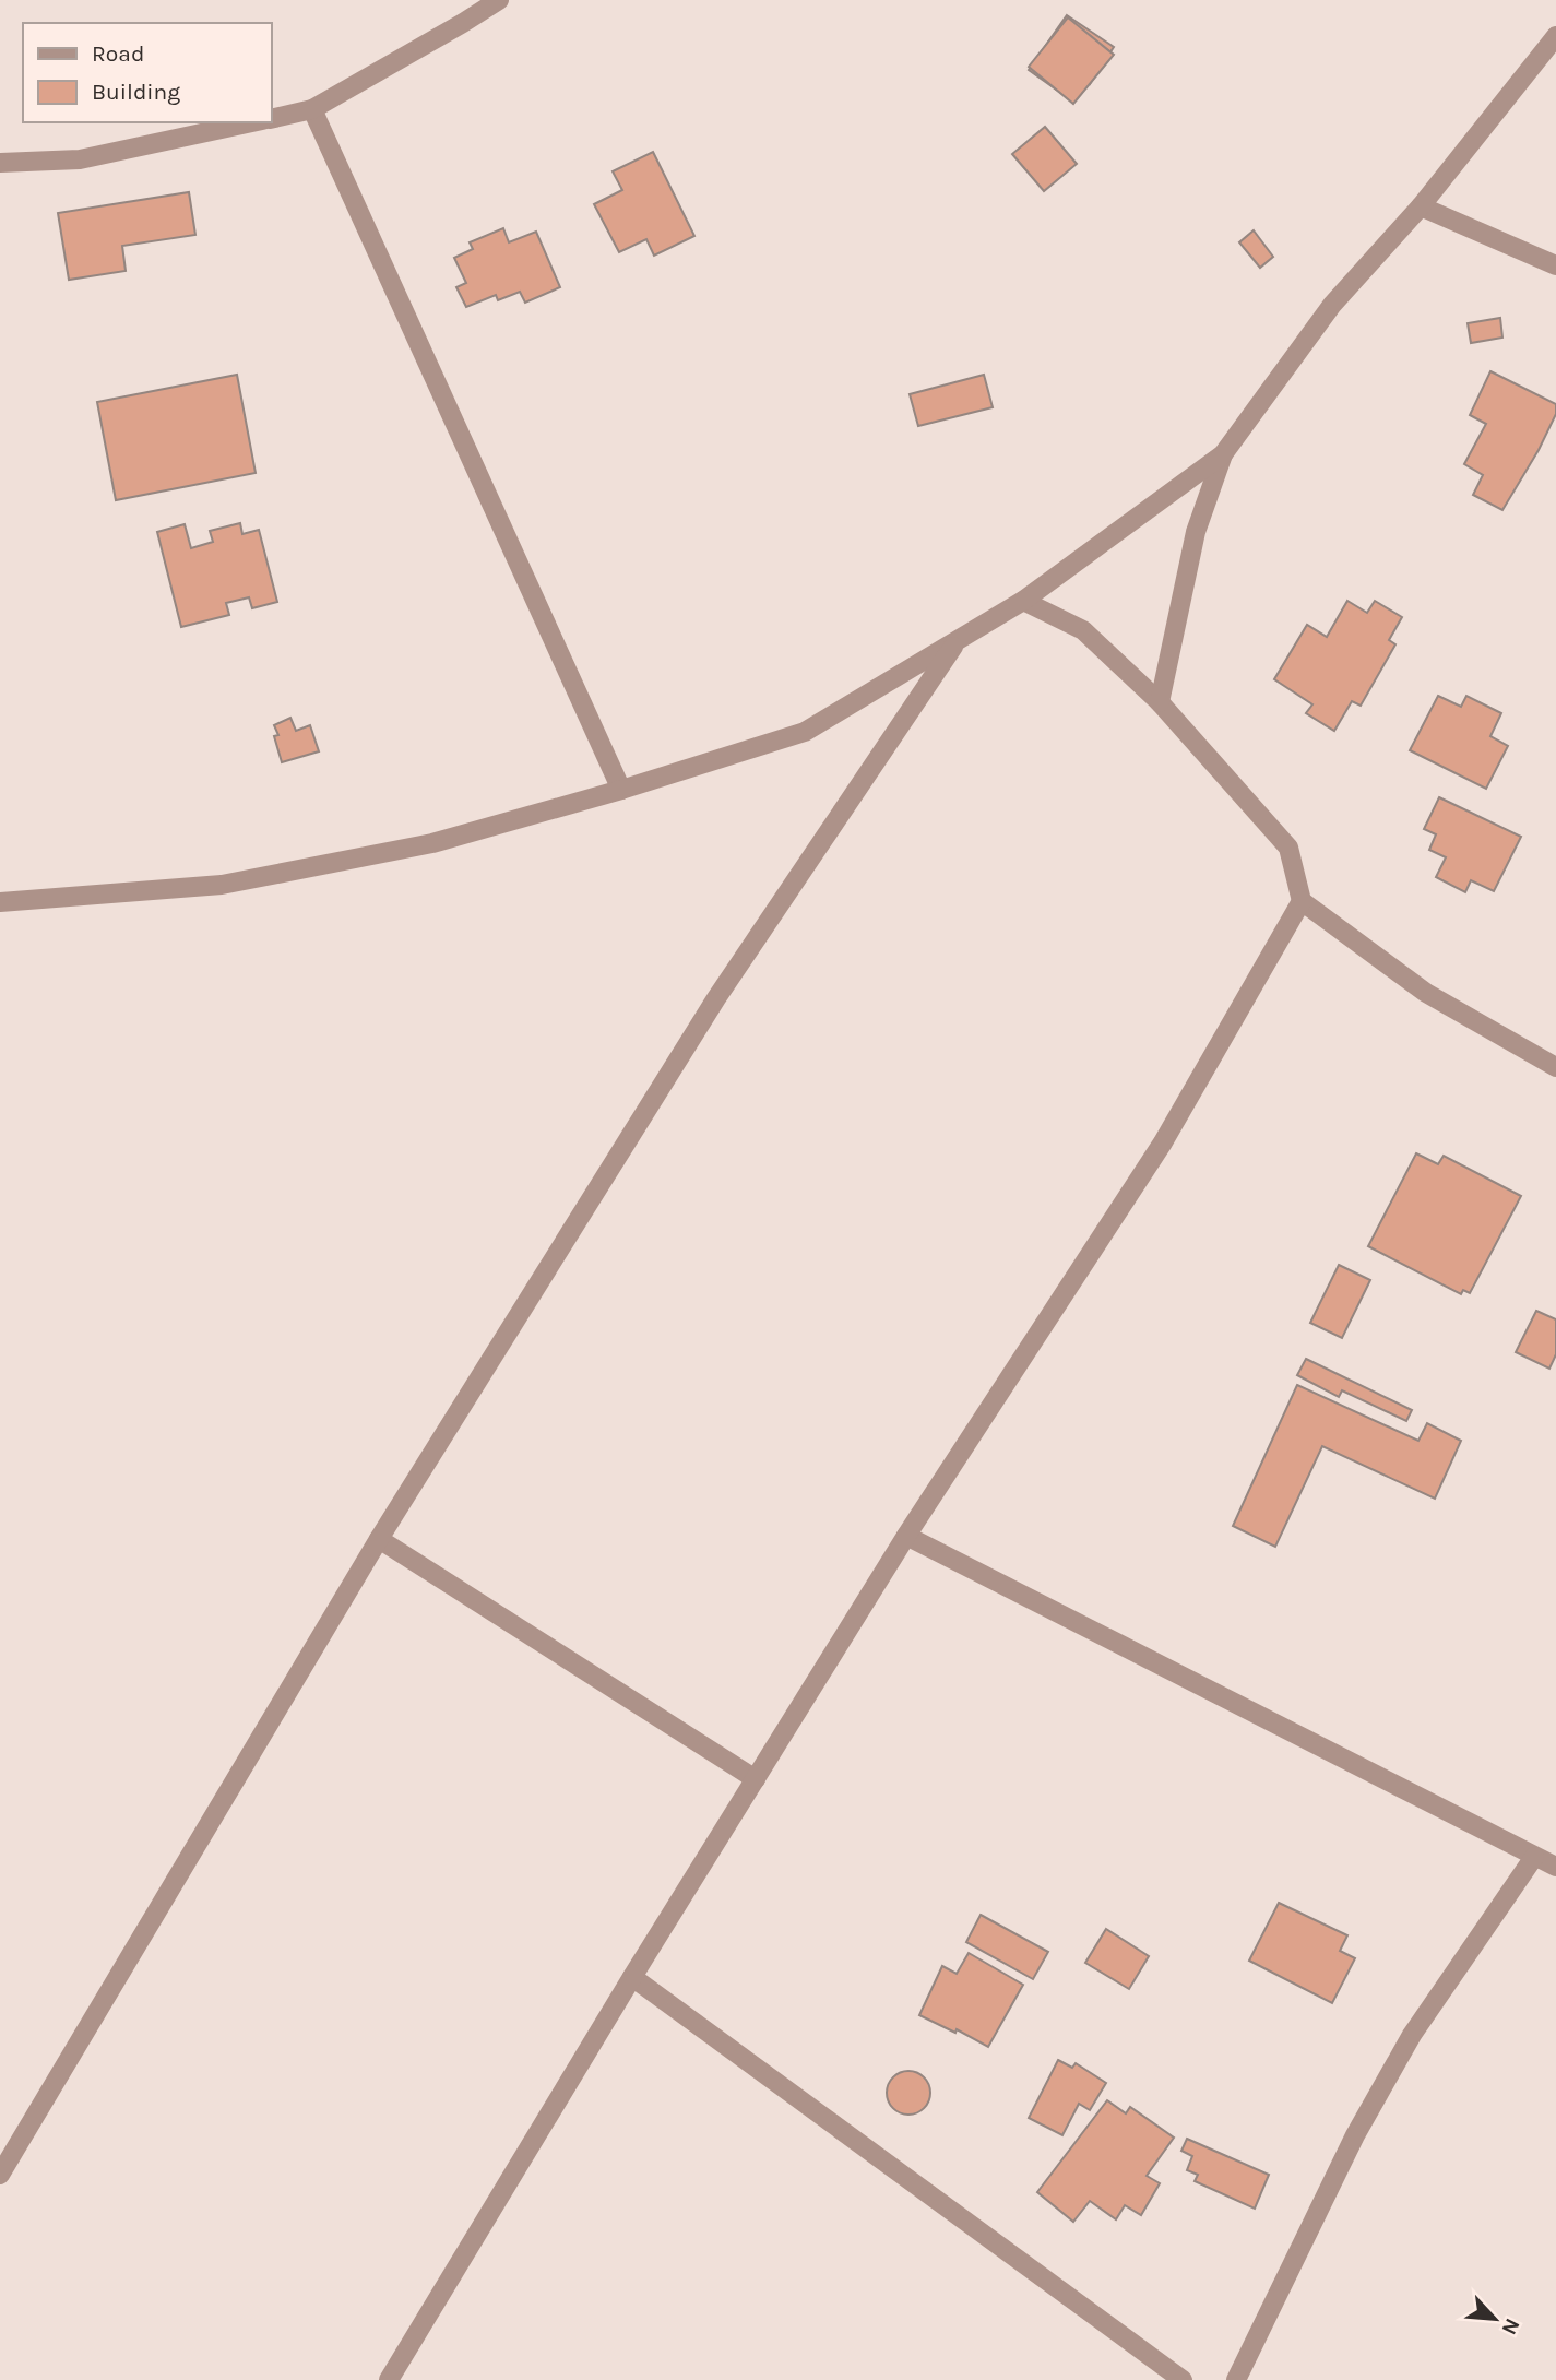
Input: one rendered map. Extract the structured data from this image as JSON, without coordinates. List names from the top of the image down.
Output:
{
  "legend": ["Road", "Building"],
  "north": "bottom right"
}
